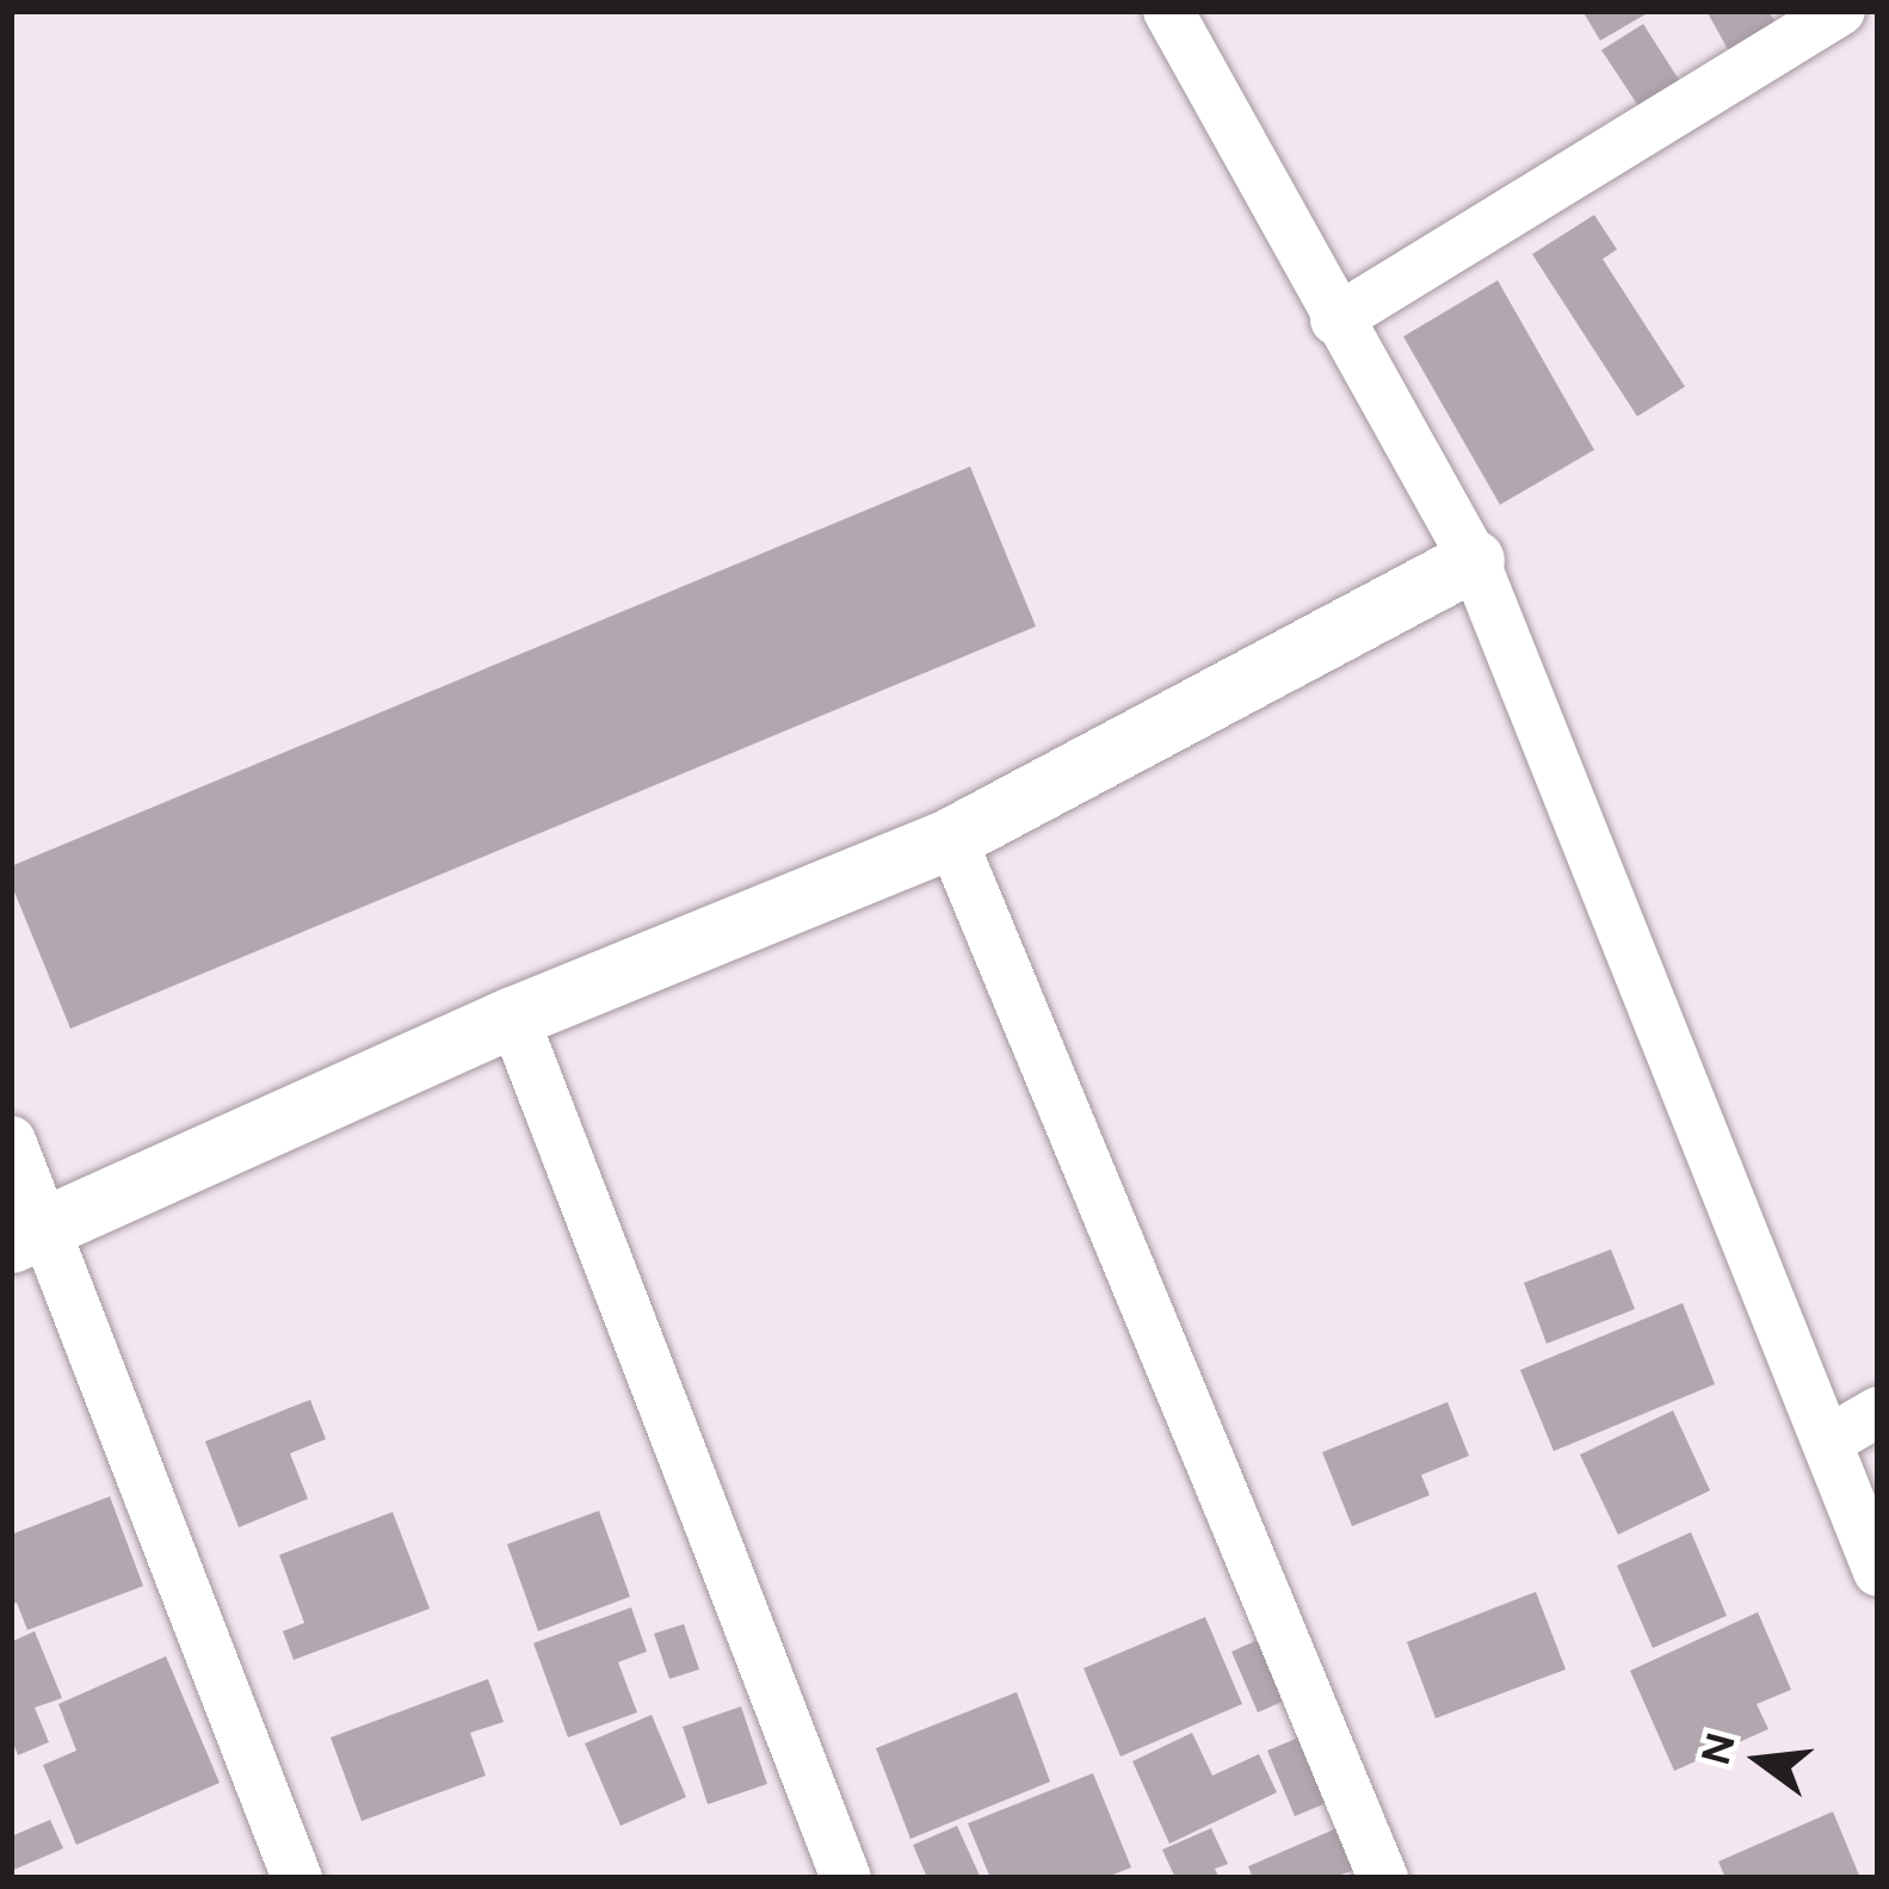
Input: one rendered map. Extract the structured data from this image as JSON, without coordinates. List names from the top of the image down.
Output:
{
  "north": "left"
}
